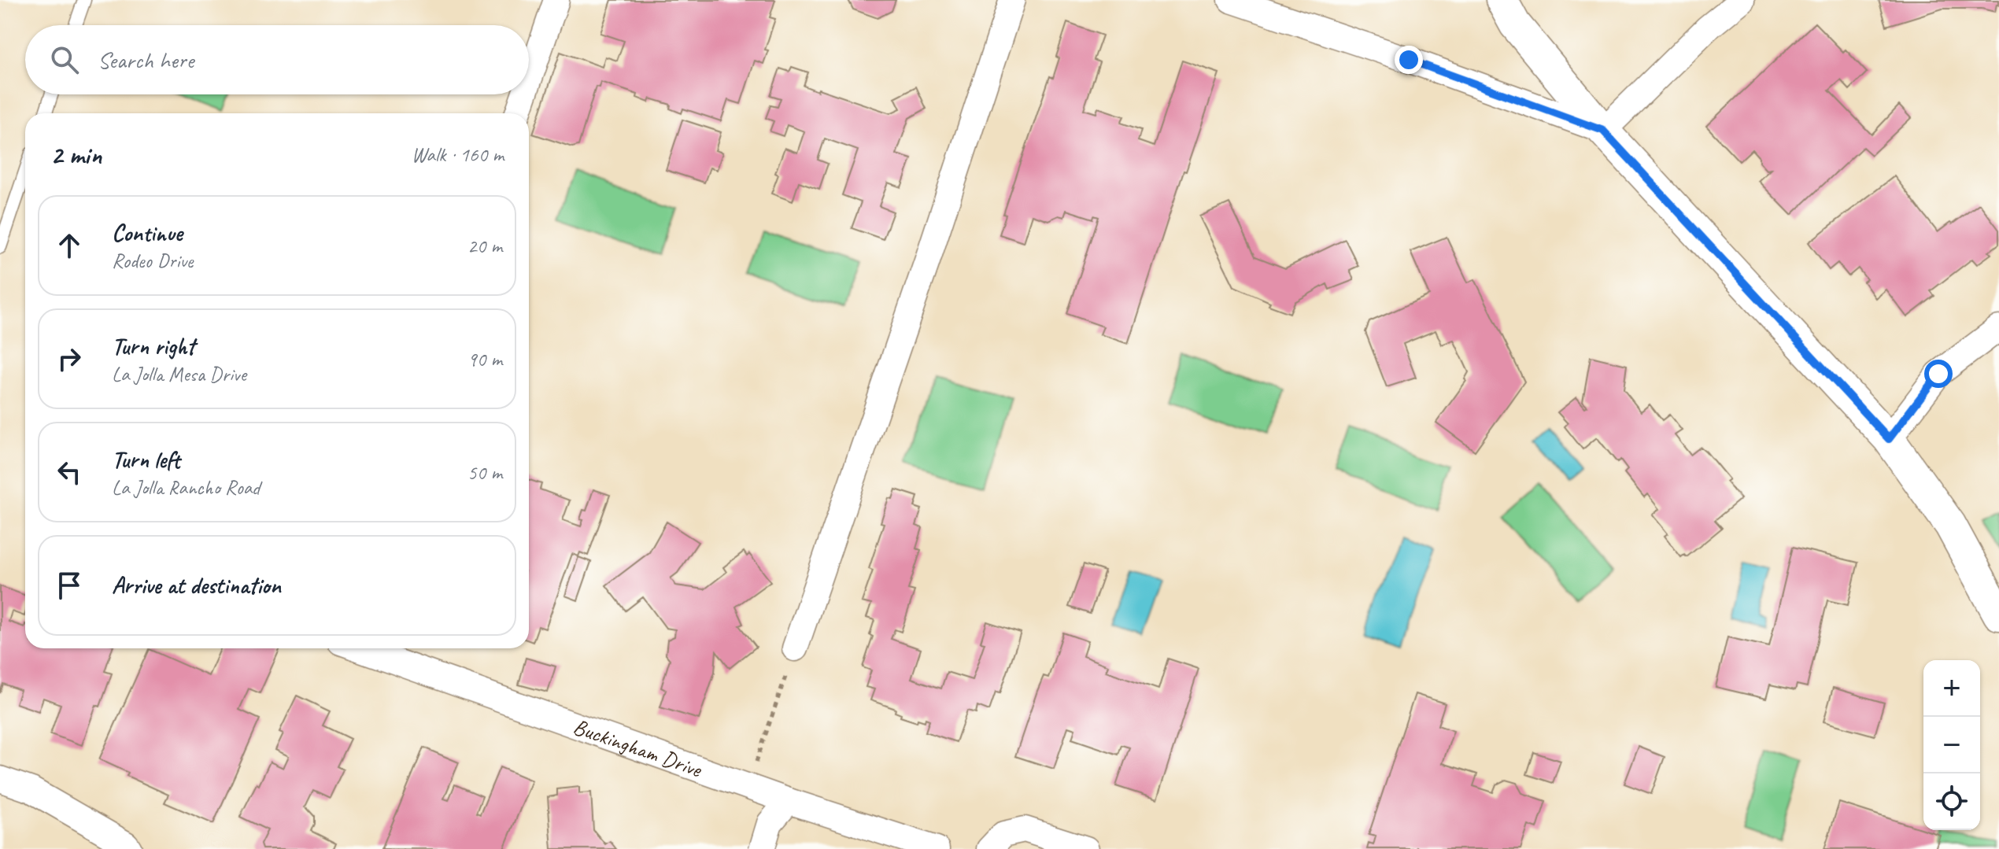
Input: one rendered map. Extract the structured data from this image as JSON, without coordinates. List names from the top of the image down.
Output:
{
  "streets": {
    "street": ["Buckingham Drive"]
  },
  "page": {
    "search": "Search here",
    "heading": ["2 min", "Walk · 160 m"],
    "list": [
      ["Continue", "Rodeo Drive", "20 m"],
      ["Turn right", "La Jolla Mesa Drive", "90 m"],
      ["Turn left", "La Jolla Rancho Road", "50 m"],
      "Arrive at destination"
    ],
    "map_buttons": ["+", "−"]
  }
}
